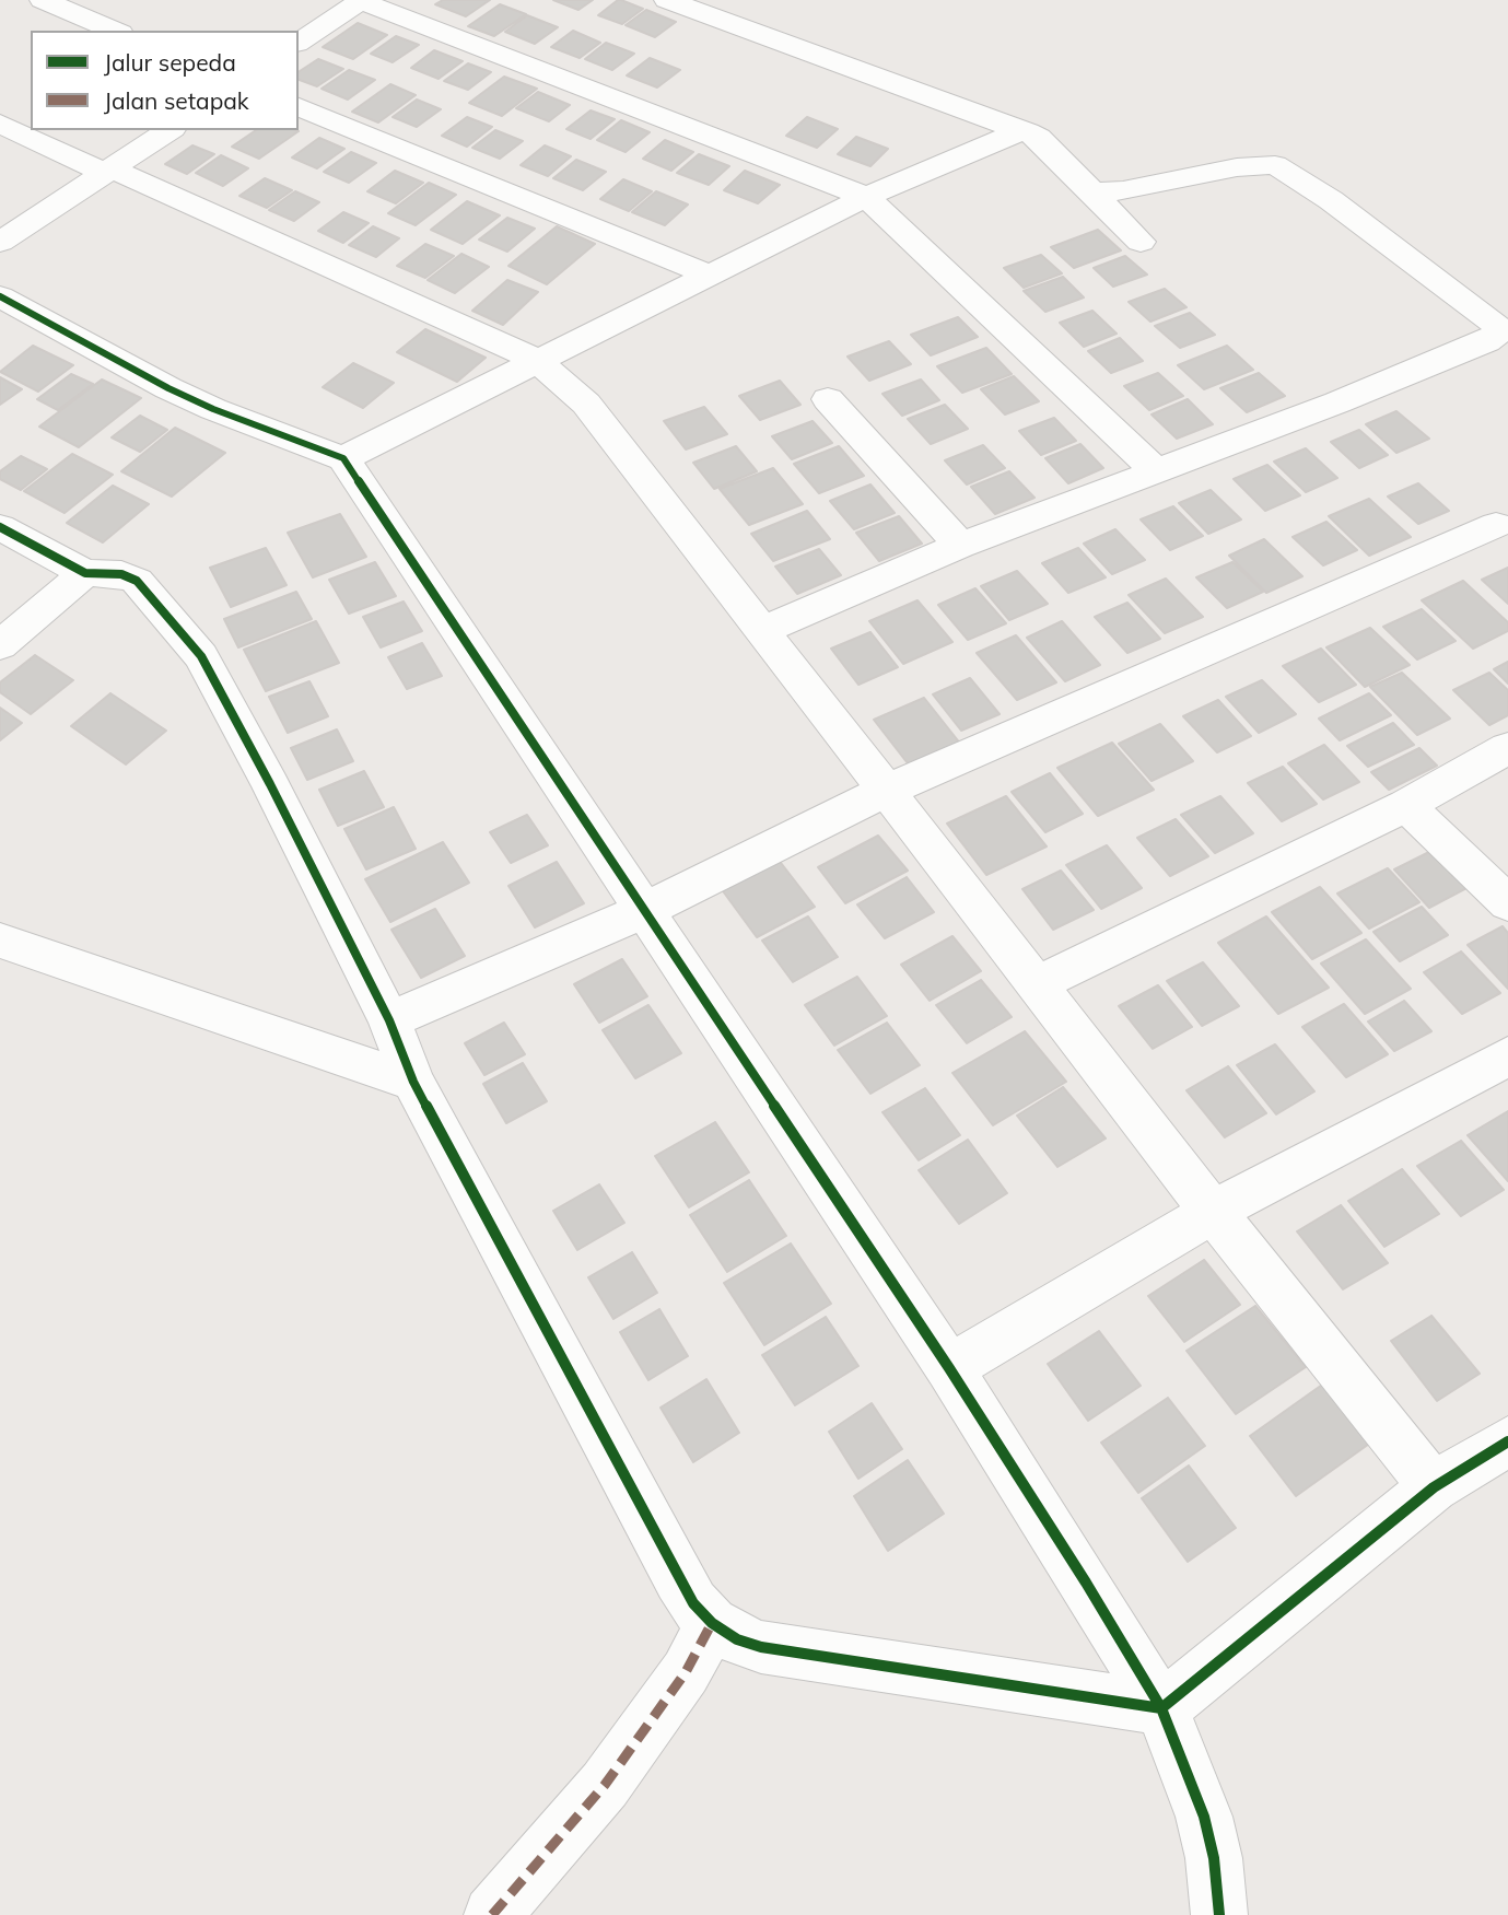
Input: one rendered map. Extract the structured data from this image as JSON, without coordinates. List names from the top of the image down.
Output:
{
  "legend": ["Jalur sepeda", "Jalan setapak"]
}
